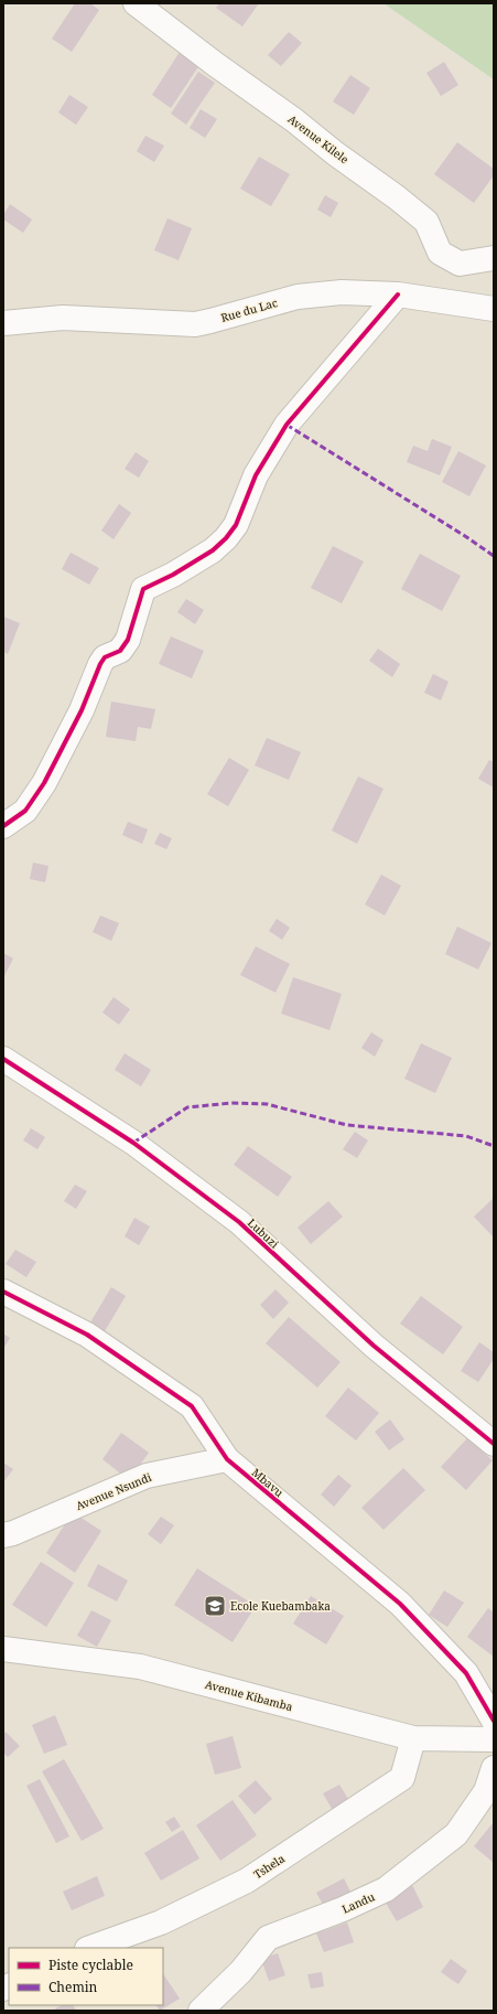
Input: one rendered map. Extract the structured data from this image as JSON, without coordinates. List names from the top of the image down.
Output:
{
  "streets": {
    "street": [
      "Avenue Kilele",
      "Rue du Lac",
      "Lubuzi",
      "Mbavu",
      "Avenue Nsundi",
      "Avenue Kibamba",
      "Tshela",
      "Landu"
    ]
  },
  "crossings": [
    ["Mbavu", "Avenue Nsundi"],
    ["Avenue Kibamba", "Tshela"]
  ],
  "places": {
    "school or university": ["Ecole Kuebambaka"]
  },
  "legend": ["Piste cyclable", "Chemin"]
}
